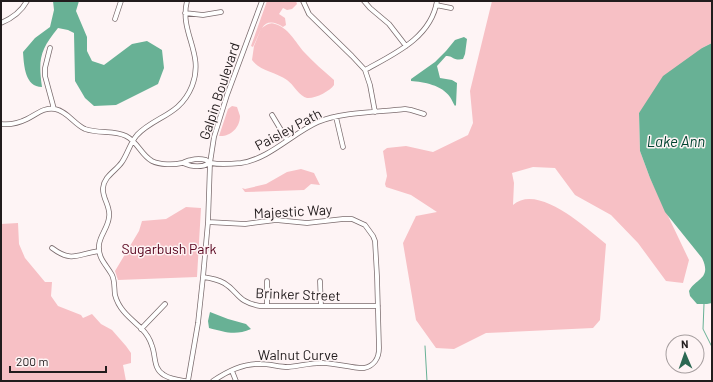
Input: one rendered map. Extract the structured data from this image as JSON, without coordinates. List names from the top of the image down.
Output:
{
  "streets": {
    "street": [
      "Galpin Boulevard",
      "Paisley Path",
      "Majestic Way",
      "Brinker Street",
      "Walnut Curve"
    ]
  },
  "crossings": [
    ["Galpin Boulevard", "Paisley Path"],
    ["Galpin Boulevard", "Majestic Way"],
    ["Galpin Boulevard", "Brinker Street"],
    ["Majestic Way", "Brinker Street"],
    ["Majestic Way", "Walnut Curve"],
    ["Brinker Street", "Walnut Curve"]
  ],
  "water": ["Lake Ann"],
  "parks": ["Sugarbush Park"],
  "scale_bar": "200 m",
  "north": "top"
}
